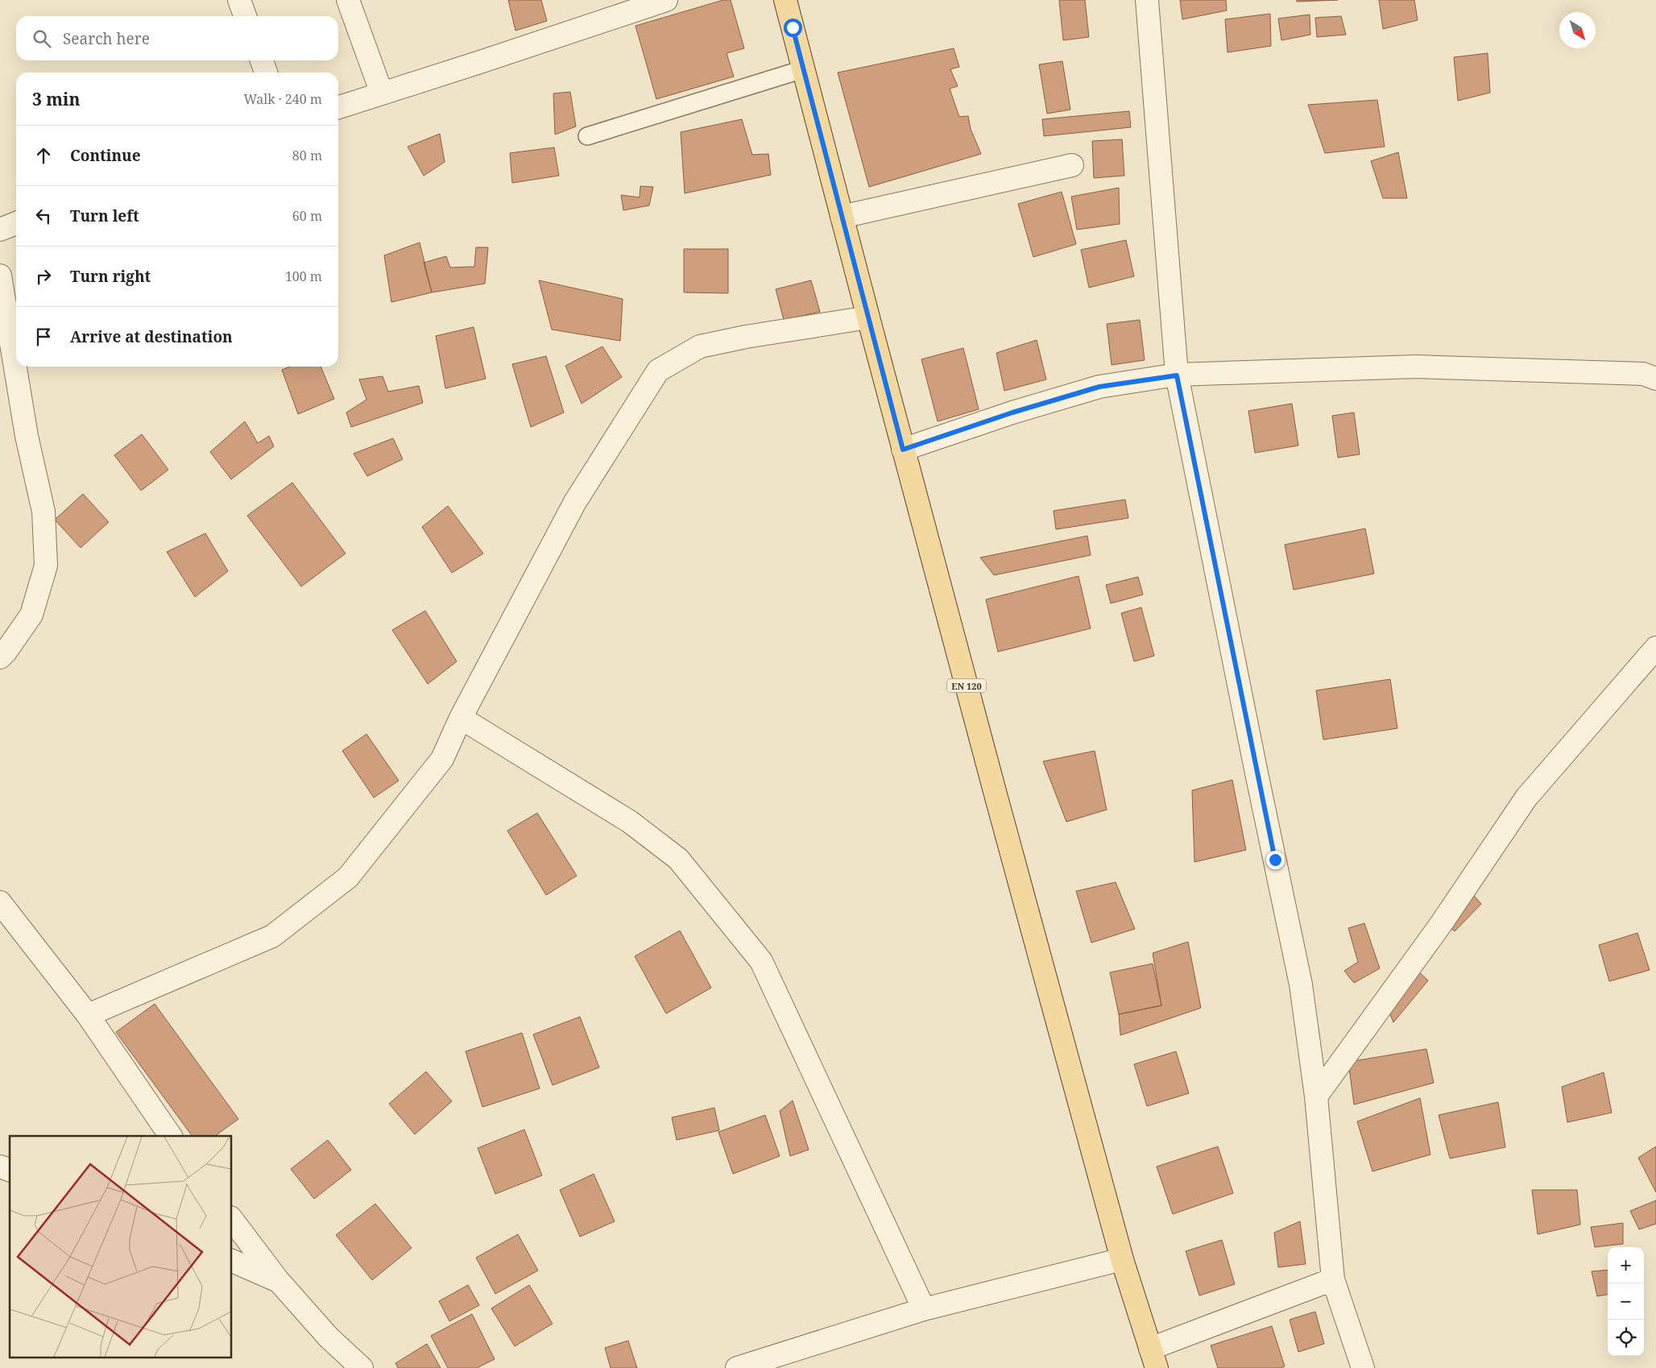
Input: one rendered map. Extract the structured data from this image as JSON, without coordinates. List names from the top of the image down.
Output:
{
  "streets": {
    "main road": ["EN 120"]
  },
  "north": "bottom right",
  "page": {
    "search": "Search here",
    "heading": ["3 min", "Walk · 240 m"],
    "list": [
      ["Continue", "80 m"],
      ["Turn left", "60 m"],
      ["Turn right", "100 m"],
      "Arrive at destination"
    ],
    "map_buttons": ["+", "−"]
  }
}
